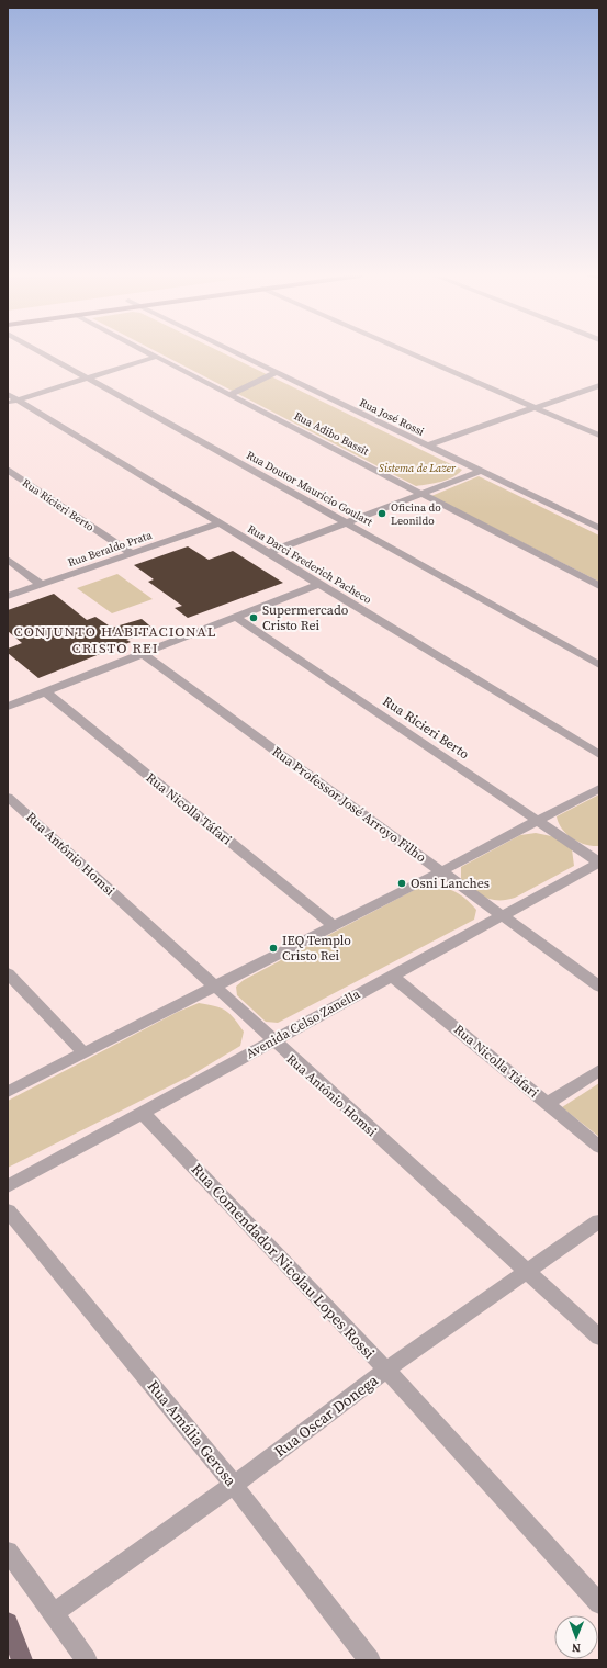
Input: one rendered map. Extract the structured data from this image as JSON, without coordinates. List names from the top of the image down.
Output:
{
  "streets": {
    "street": [
      "Rua José Rossi",
      "Rua Adibo Bassit",
      "Rua Doutor Maurício Goulart",
      "Rua Ricieri Berto",
      "Rua Beraldo Prata",
      "Rua Darci Frederich Pacheco",
      "Rua Professor José Arroyo Filho",
      "Rua Nicolla Táfari",
      "Rua Antônio Homsi",
      "Avenida Celso Zanella",
      "Rua Comendador Nicolau Lopes Rossi",
      "Rua Oscar Donega",
      "Rua Amália Gerosa"
    ]
  },
  "crossings": [
    ["Rua Ricieri Berto", "Rua Beraldo Prata"],
    ["Rua Ricieri Berto", "Avenida Celso Zanella"],
    ["Rua Beraldo Prata", "Rua Darci Frederich Pacheco"],
    ["Rua Professor José Arroyo Filho", "Avenida Celso Zanella"],
    ["Rua Nicolla Táfari", "Avenida Celso Zanella"],
    ["Rua Antônio Homsi", "Avenida Celso Zanella"],
    ["Rua Antônio Homsi", "Rua Oscar Donega"],
    ["Avenida Celso Zanella", "Rua Comendador Nicolau Lopes Rossi"],
    ["Rua Comendador Nicolau Lopes Rossi", "Rua Oscar Donega"],
    ["Rua Oscar Donega", "Rua Amália Gerosa"]
  ],
  "districts": ["CONJUNTO HABITACIONAL CRISTO REI"],
  "parks": ["Sistema de Lazer"],
  "places": [
    "Oficina do Leonildo",
    "Supermercado Cristo Rei",
    "Osni Lanches",
    "IEQ Templo Cristo Rei"
  ],
  "north": "bottom"
}
